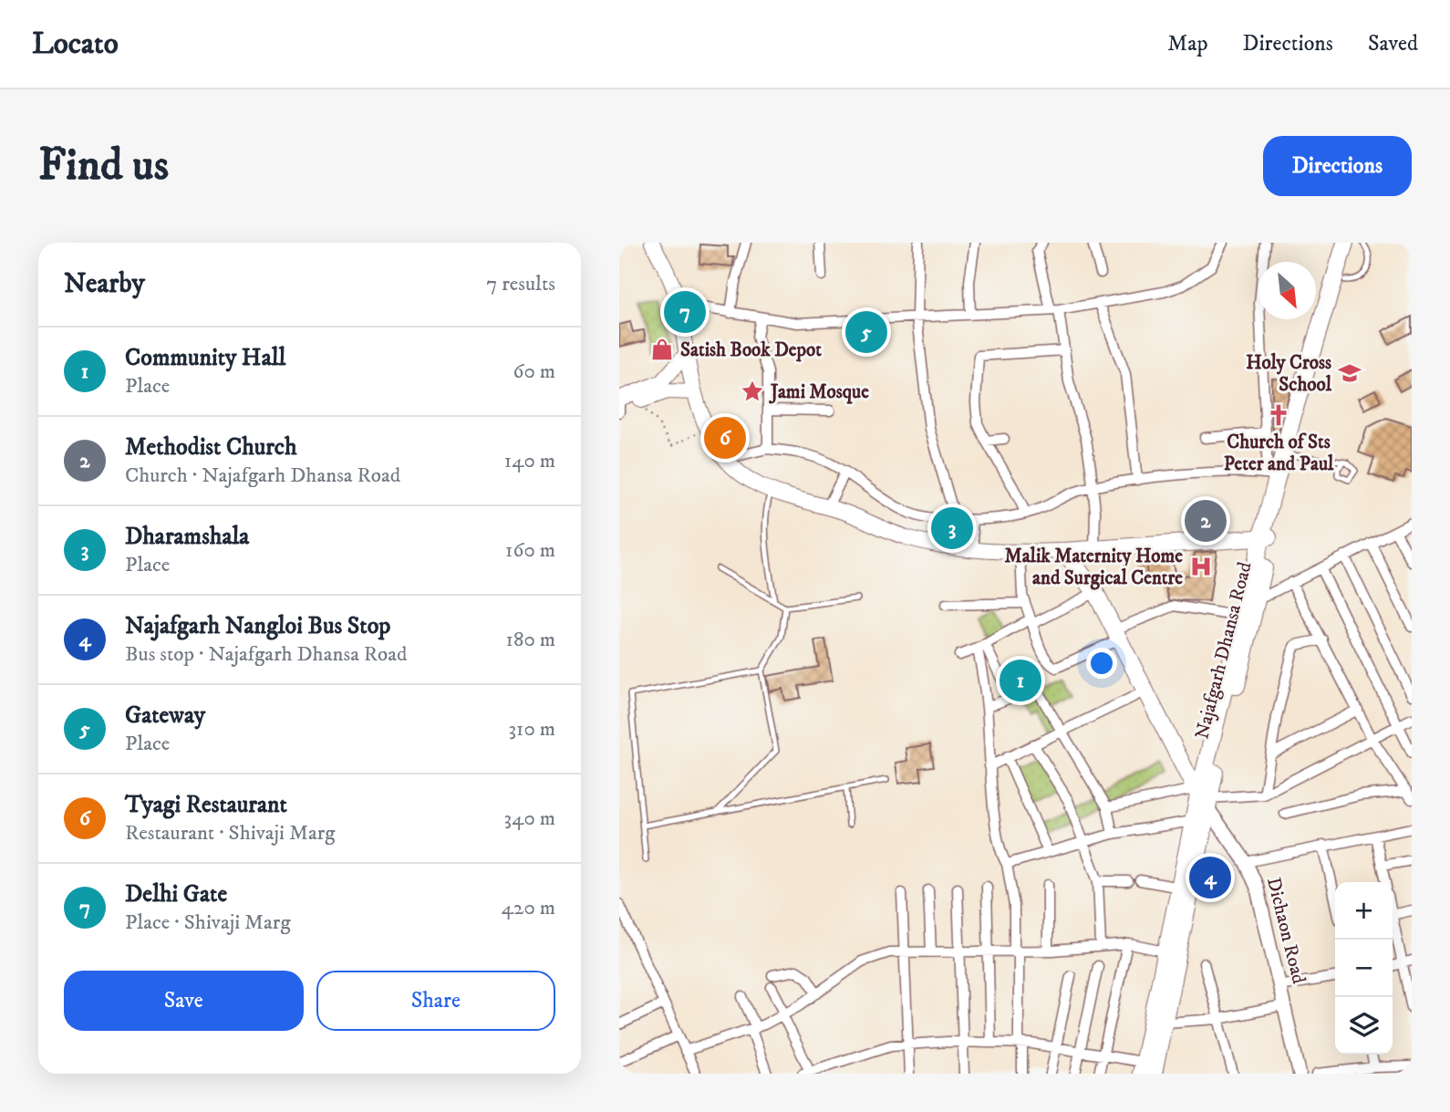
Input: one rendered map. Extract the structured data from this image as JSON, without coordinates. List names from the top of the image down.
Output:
{
  "streets": {
    "main road": ["Najafgarh Dhansa Road", "Dichaon Road"]
  },
  "crossings": [
    ["Najafgarh Dhansa Road", "Dichaon Road"]
  ],
  "places": {
    "shop": ["Satish Book Depot"],
    "school or university": ["Holy Cross School"],
    "place": ["Jami Mosque"],
    "church": ["Church of Sts Peter and Paul"],
    "hospital": ["Malik Maternity Home and Surgical Centre"]
  },
  "north": "bottom right",
  "page": {
    "header": "Locato",
    "nav": ["Map", "Directions", "Saved"],
    "buttons": [
      "Directions",
      ["Save", "Share"]
    ],
    "title": "Find us",
    "heading": ["Nearby", "7 results"],
    "pins": [
      "7",
      "5",
      "6",
      "2",
      "3",
      "1",
      "4"
    ],
    "list": [
      {
        "mark": "1",
        "name": "Community Hall",
        "note": "Place",
        "value": "60 m"
      },
      {
        "mark": "2",
        "name": "Methodist Church",
        "note": "Church · Najafgarh Dhansa Road",
        "value": "140 m"
      },
      {
        "mark": "3",
        "name": "Dharamshala",
        "note": "Place",
        "value": "160 m"
      },
      {
        "mark": "4",
        "name": "Najafgarh Nangloi Bus Stop",
        "note": "Bus stop · Najafgarh Dhansa Road",
        "value": "180 m"
      },
      {
        "mark": "5",
        "name": "Gateway",
        "note": "Place",
        "value": "310 m"
      },
      {
        "mark": "6",
        "name": "Tyagi Restaurant",
        "note": "Restaurant · Shivaji Marg",
        "value": "340 m"
      },
      {
        "mark": "7",
        "name": "Delhi Gate",
        "note": "Place · Shivaji Marg",
        "value": "420 m"
      }
    ],
    "map_buttons": ["+", "−"]
  }
}
